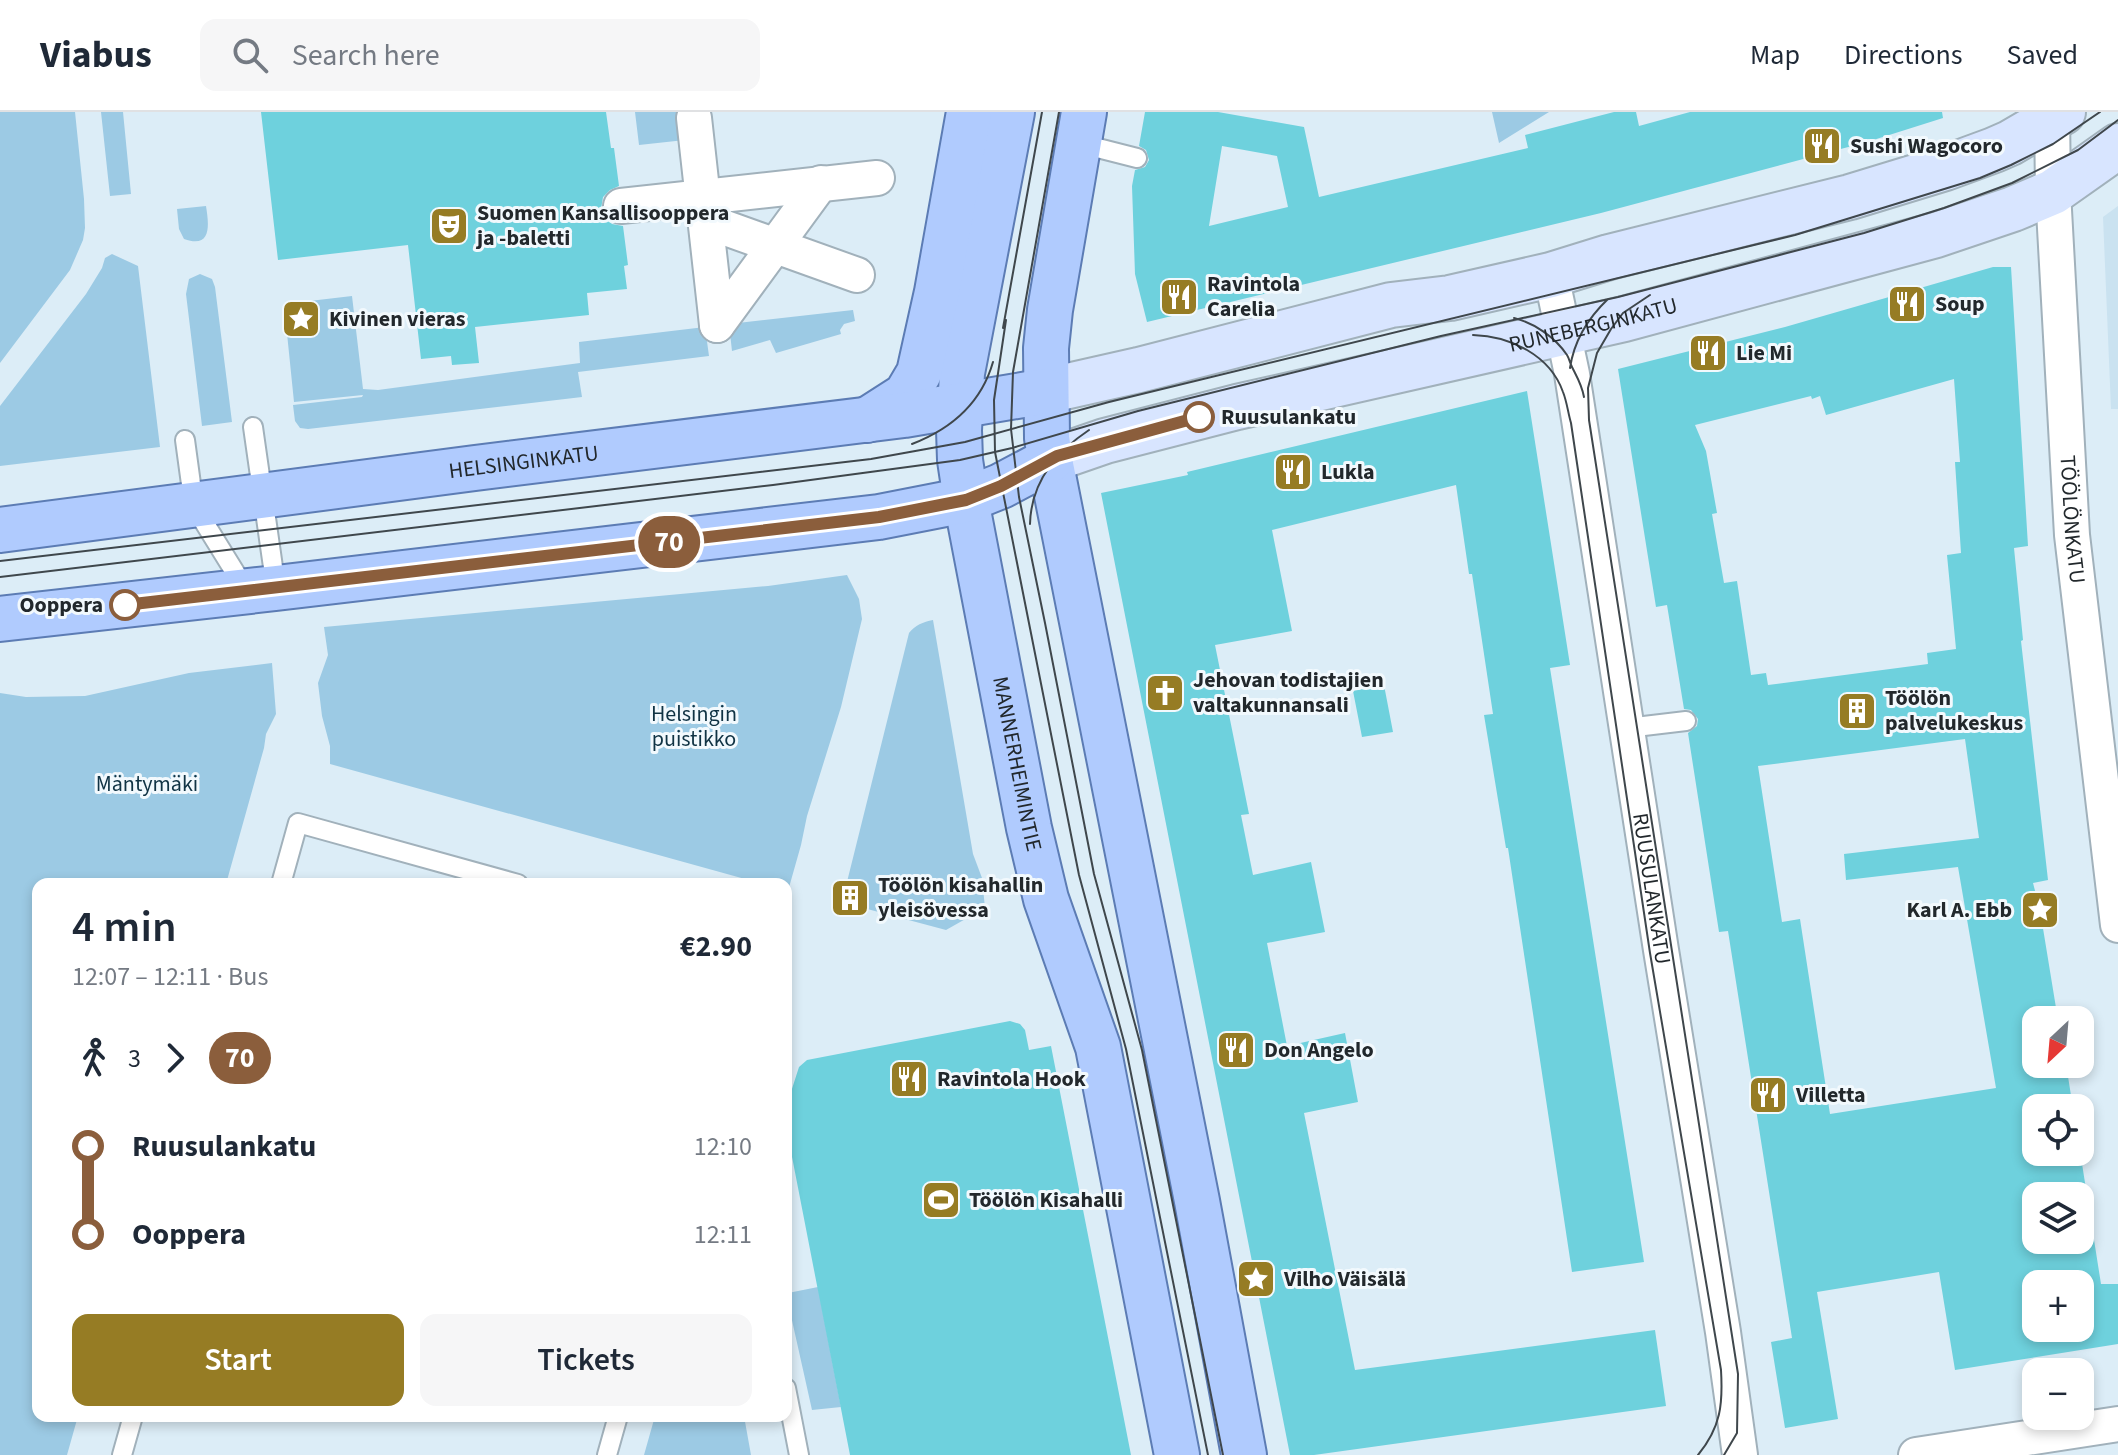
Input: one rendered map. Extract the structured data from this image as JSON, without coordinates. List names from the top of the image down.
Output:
{
  "streets": {
    "main road": ["RUNEBERGINKATU", "HELSINGINKATU", "MANNERHEIMINTIE"],
    "street": ["TÖÖLÖNKATU", "RUUSULANKATU"]
  },
  "crossings": [
    ["RUNEBERGINKATU", "TÖÖLÖNKATU"],
    ["RUNEBERGINKATU", "RUUSULANKATU"],
    ["HELSINGINKATU", "MANNERHEIMINTIE"]
  ],
  "parks": ["Helsingin puistikko", "Mäntymäki"],
  "places": {
    "restaurant": [
      "Sushi Wagocoro",
      "Ravintola Carelia",
      "Soup",
      "Lie Mi",
      "Lukla",
      "Don Angelo",
      "Ravintola Hook",
      "Villetta"
    ],
    "theatre": ["Suomen Kansallisooppera ja -baletti"],
    "place": ["Kivinen vieras", "Karl A. Ebb", "Vilho Väisälä"],
    "other": ["Ruusulankatu", "Ooppera"],
    "church": ["Jehovan todistajien valtakunnansali"],
    "building": ["Töölön palvelukeskus", "Töölön kisahallin yleisövessa"],
    "sports": ["Töölön Kisahalli"]
  },
  "lines": ["bus line 70"],
  "north": "bottom left",
  "page": {
    "header": "Viabus",
    "search": "Search here",
    "nav": ["Map", "Directions", "Saved"],
    "on_map": "70",
    "heading": ["4 min", "12:07 – 12:11 · Bus", "€2.90"],
    "map_buttons": ["+", "−"],
    "legs": ["3", "70"],
    "list": [
      {
        "name": "Ruusulankatu",
        "value": "12:10"
      },
      {
        "name": "Ooppera",
        "value": "12:11"
      }
    ],
    "buttons": ["Start", "Tickets"]
  }
}
